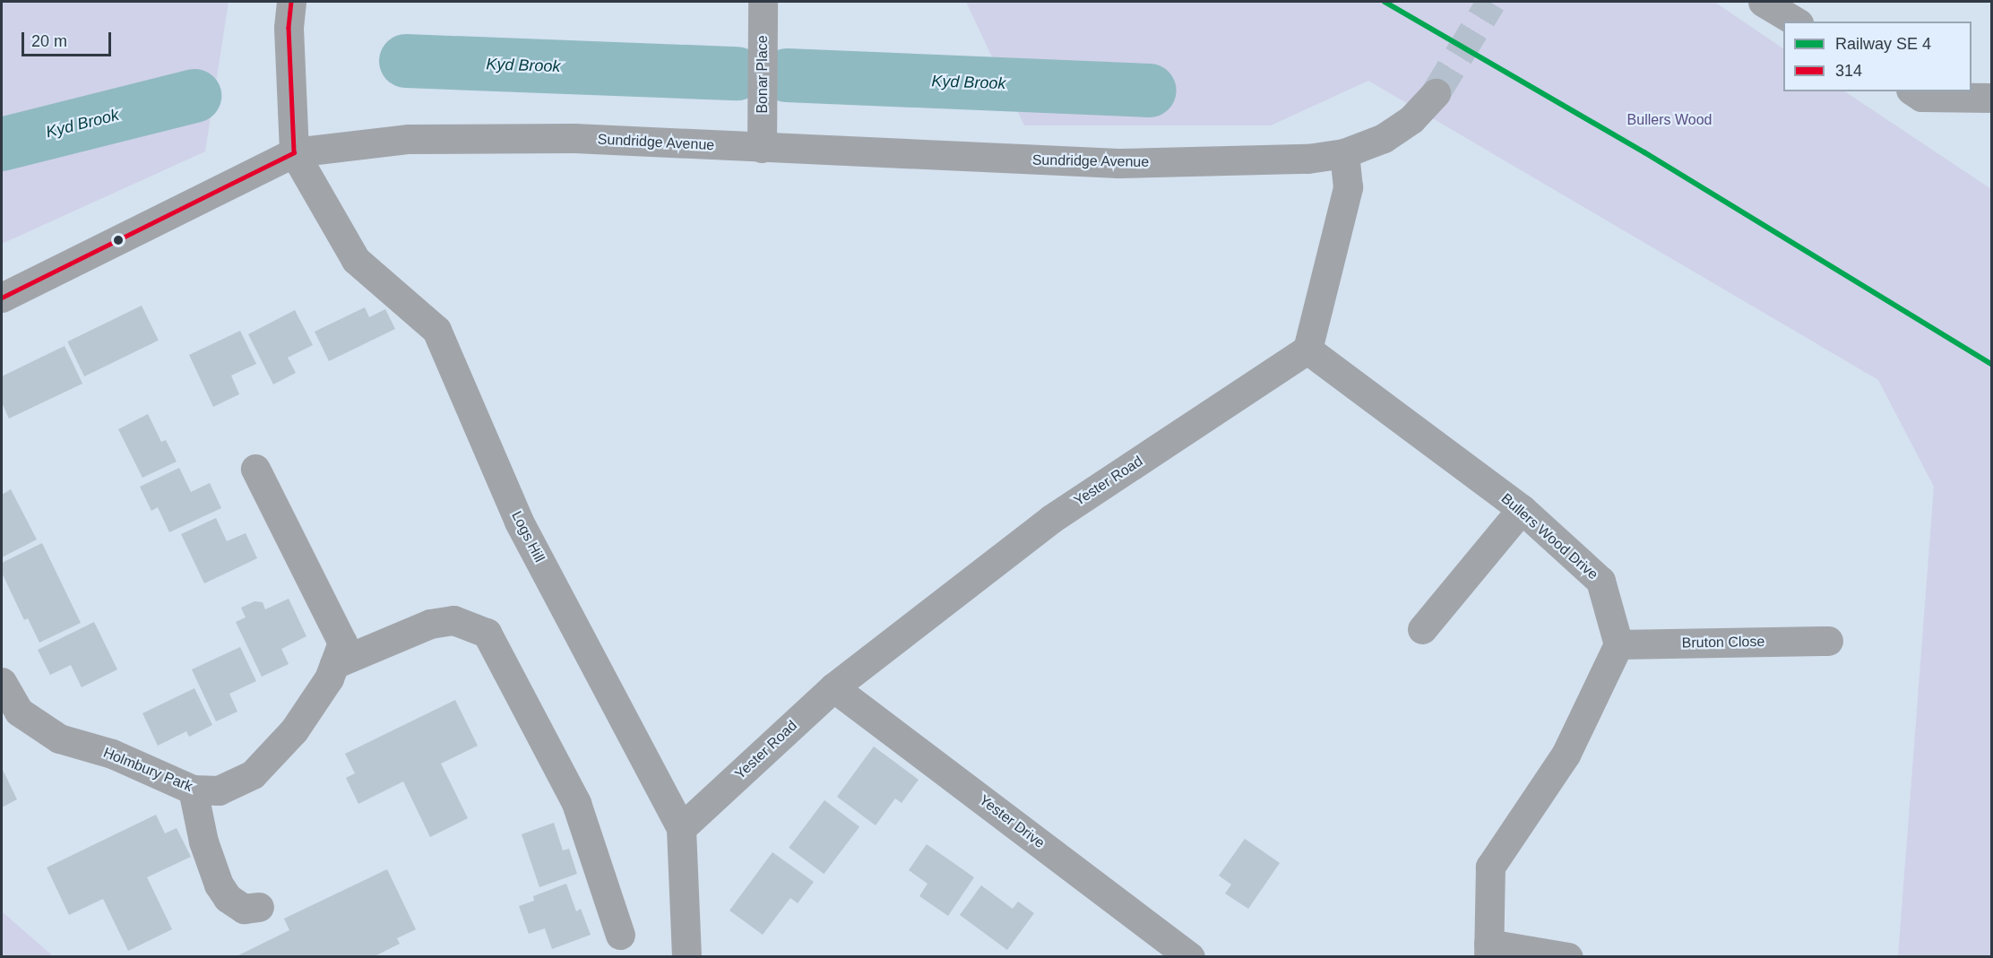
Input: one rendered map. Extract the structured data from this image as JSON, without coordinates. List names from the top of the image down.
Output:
{
  "streets": {
    "street": [
      "Bonar Place",
      "Sundridge Avenue",
      "Yester Road",
      "Logs Hill",
      "Bullers Wood Drive",
      "Bruton Close",
      "Holmbury Park",
      "Yester Drive"
    ]
  },
  "crossings": [
    ["Bonar Place", "Sundridge Avenue"],
    ["Sundridge Avenue", "Logs Hill"],
    ["Yester Road", "Logs Hill"],
    ["Yester Road", "Bullers Wood Drive"],
    ["Yester Road", "Yester Drive"],
    ["Bullers Wood Drive", "Bruton Close"]
  ],
  "water": ["Kyd Brook"],
  "parks": ["Bullers Wood"],
  "lines": ["transit line 314"],
  "legend": ["Railway SE 4", "314"],
  "scale_bar": "20 m"
}
